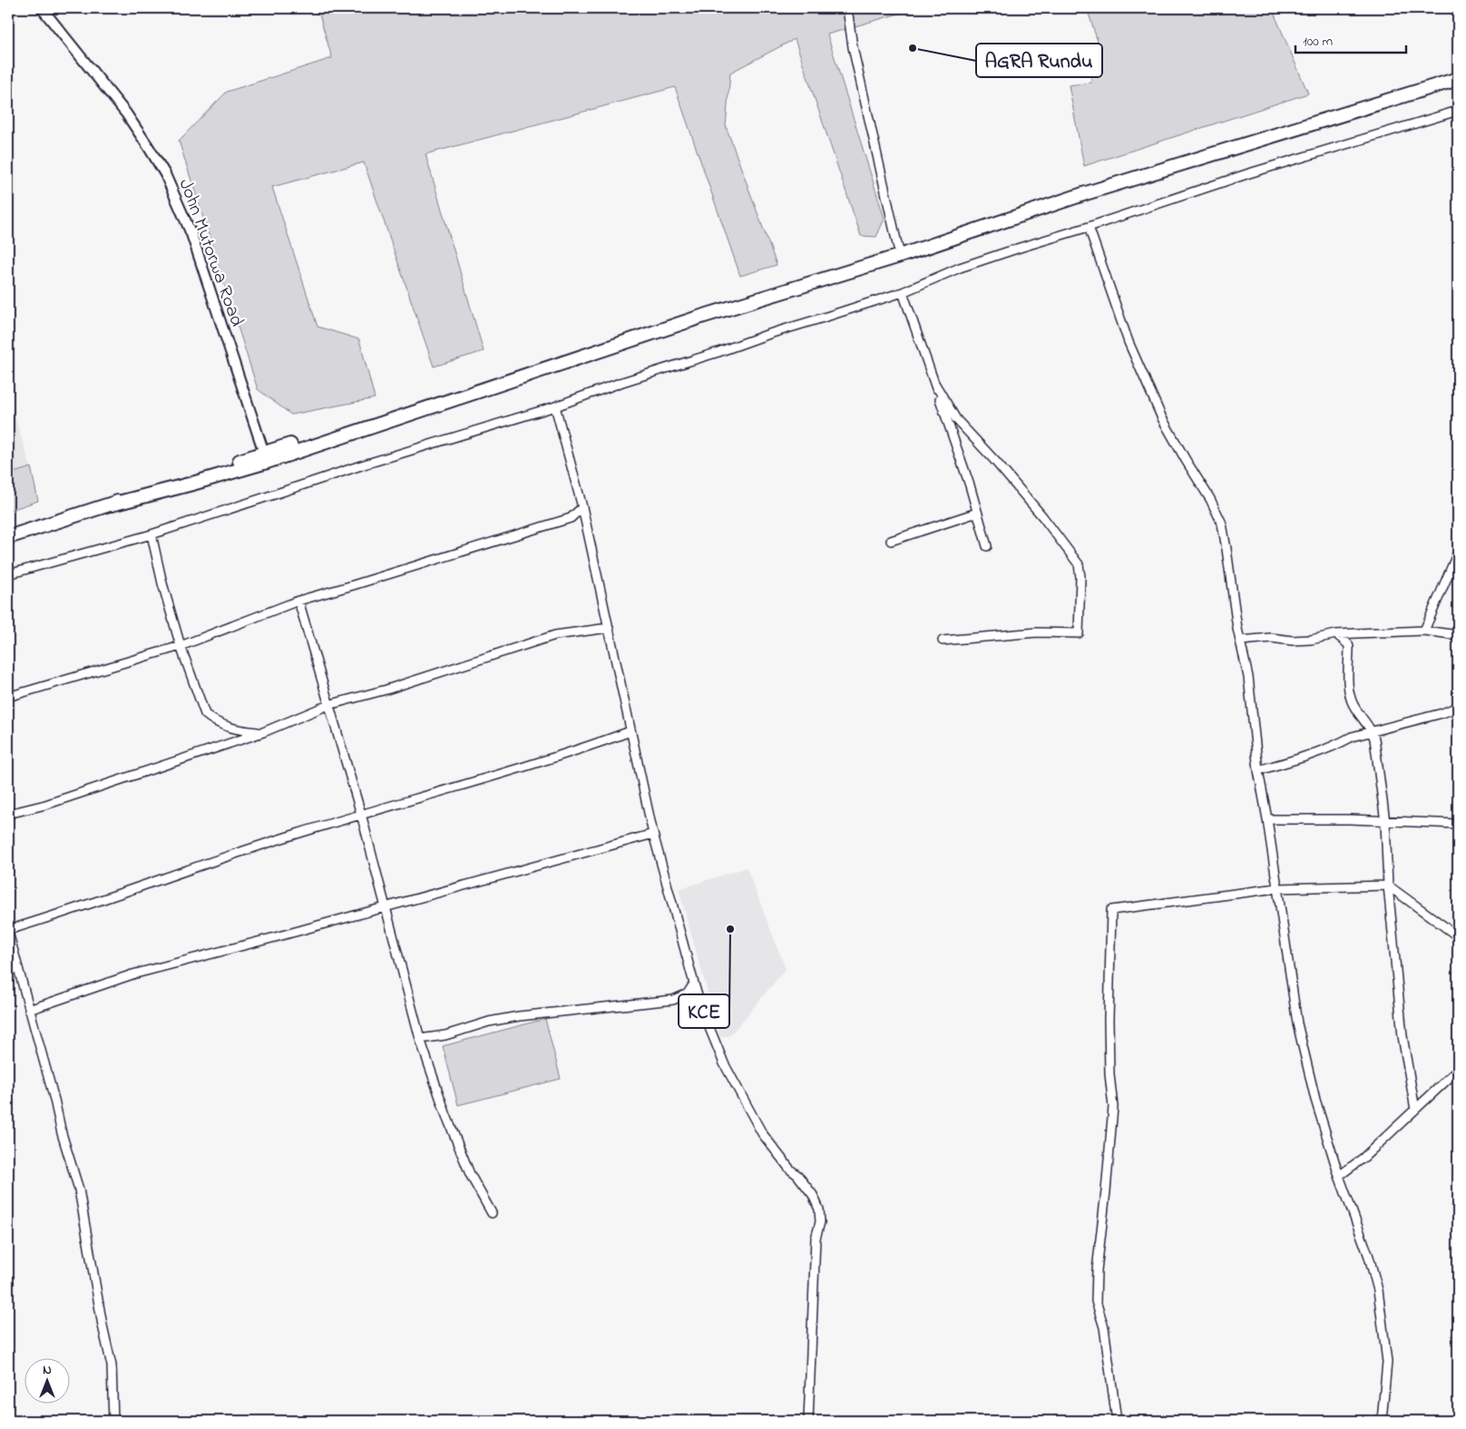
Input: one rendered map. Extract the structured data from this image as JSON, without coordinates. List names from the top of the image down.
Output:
{
  "streets": {
    "street": ["John Mutorwa Road"]
  },
  "places": ["AGRA Rundu", "KCE"],
  "scale_bar": "100 m",
  "north": "top"
}
